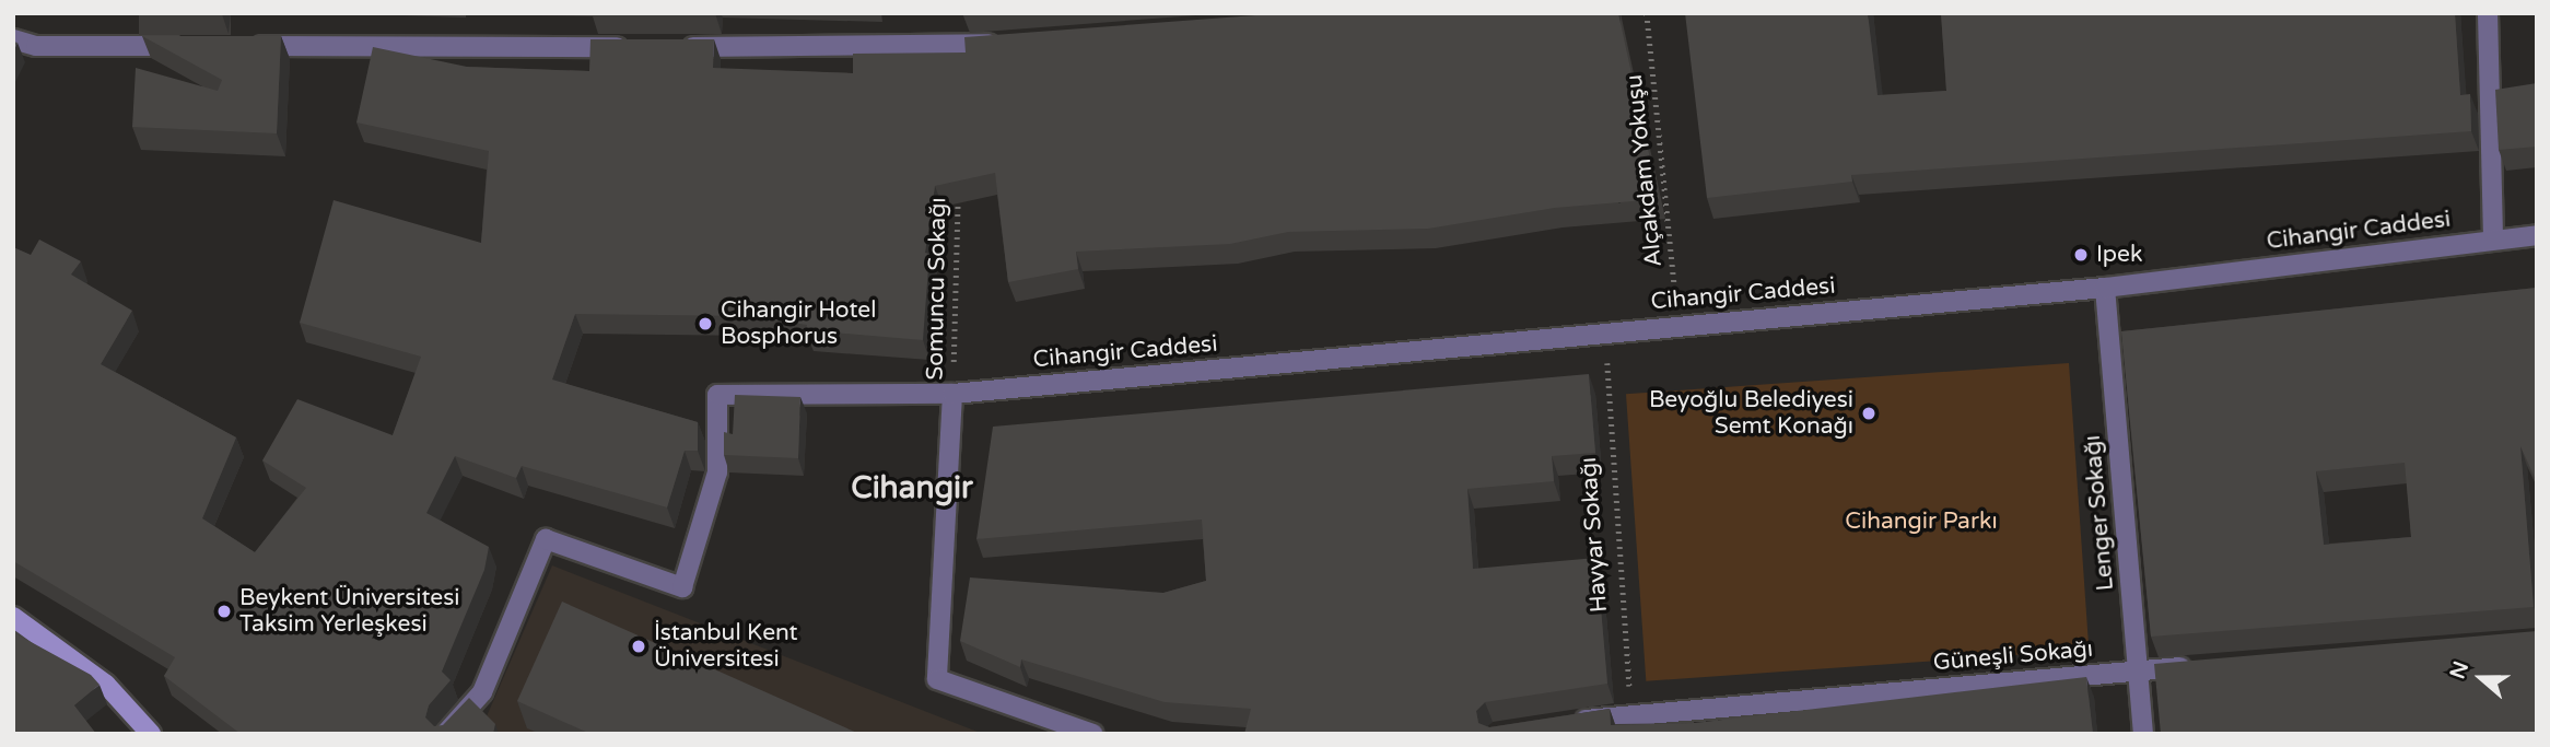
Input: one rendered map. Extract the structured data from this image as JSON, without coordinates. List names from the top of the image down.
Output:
{
  "streets": {
    "street": ["Cihangir Caddesi", "Lenger Sokağı", "Güneşli Sokağı"],
    "path": ["Alçakdam Yokuşu", "Somuncu Sokağı", "Havyar Sokağı"]
  },
  "crossings": [
    ["Alçakdam Yokuşu", "Cihangir Caddesi"],
    ["Cihangir Caddesi", "Somuncu Sokağı"],
    ["Cihangir Caddesi", "Lenger Sokağı"],
    ["Cihangir Caddesi", "Havyar Sokağı"],
    ["Lenger Sokağı", "Güneşli Sokağı"],
    ["Havyar Sokağı", "Güneşli Sokağı"]
  ],
  "districts": ["Cihangir"],
  "parks": ["Cihangir Parkı"],
  "places": [
    "Ipek",
    "Cihangir Hotel Bosphorus",
    "Beyoğlu Belediyesi Semt Konağı",
    "Beykent Üniversitesi Taksim Yerleşkesi",
    "İstanbul Kent Üniversitesi"
  ],
  "north": "left"
}
